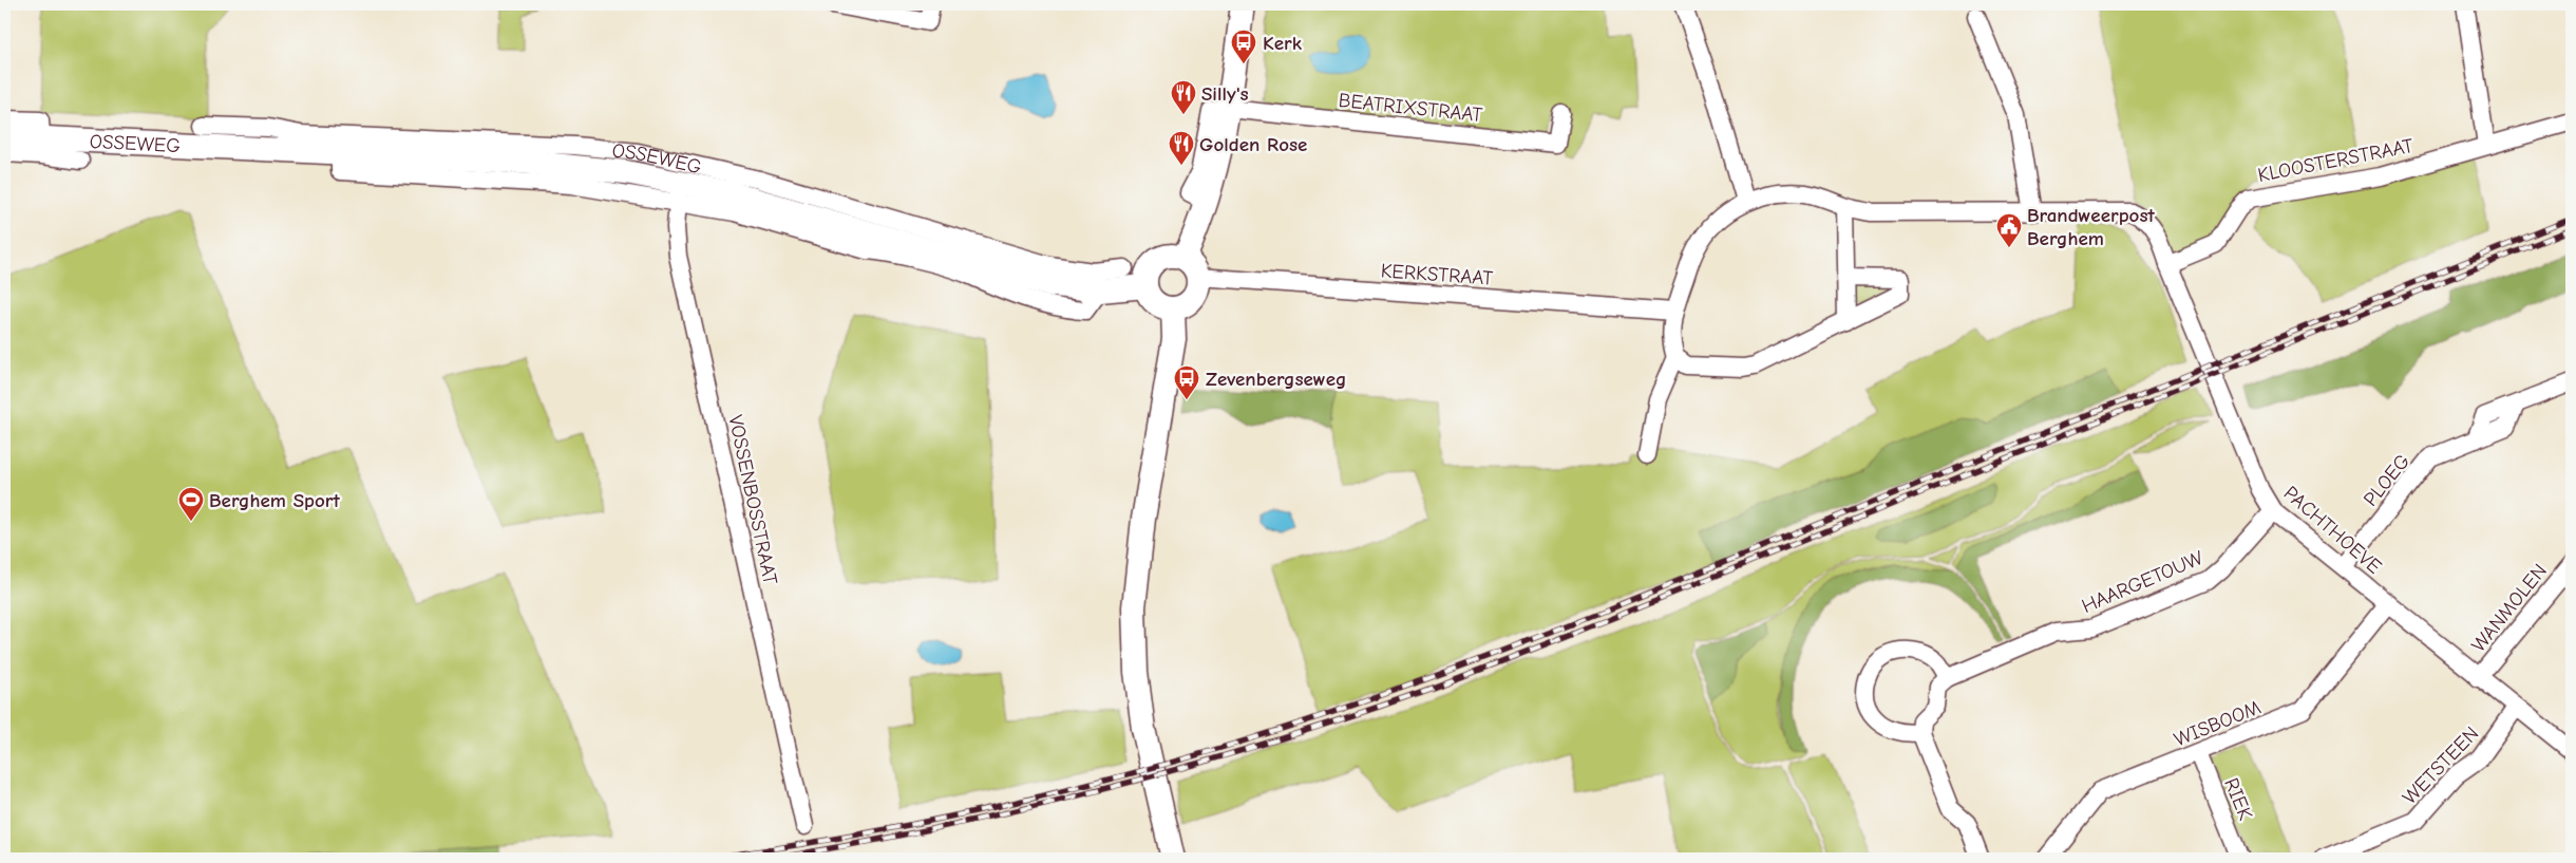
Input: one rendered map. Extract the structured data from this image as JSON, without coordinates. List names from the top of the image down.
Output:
{
  "streets": {
    "street": [
      "BEATRIXSTRAAT",
      "OSSEWEG",
      "KLOOSTERSTRAAT",
      "KERKSTRAAT",
      "PLOEG",
      "VOSSENBOSSTRAAT",
      "PACHTHOEVE",
      "HAARGETOUW",
      "WANMOLEN",
      "WISBOOM",
      "WETSTEEN",
      "RIEK"
    ]
  },
  "crossings": [
    ["OSSEWEG", "KERKSTRAAT"],
    ["OSSEWEG", "VOSSENBOSSTRAAT"],
    ["KLOOSTERSTRAAT", "PACHTHOEVE"],
    ["PLOEG", "PACHTHOEVE"],
    ["PACHTHOEVE", "HAARGETOUW"],
    ["PACHTHOEVE", "WANMOLEN"],
    ["PACHTHOEVE", "WISBOOM"],
    ["PACHTHOEVE", "WETSTEEN"],
    ["WISBOOM", "RIEK"]
  ],
  "places": {
    "bus stop": ["Kerk", "Zevenbergseweg"],
    "restaurant": ["Silly's", "Golden Rose"],
    "public building": ["Brandweerpost Berghem"],
    "sports": ["Berghem Sport"]
  }
}
